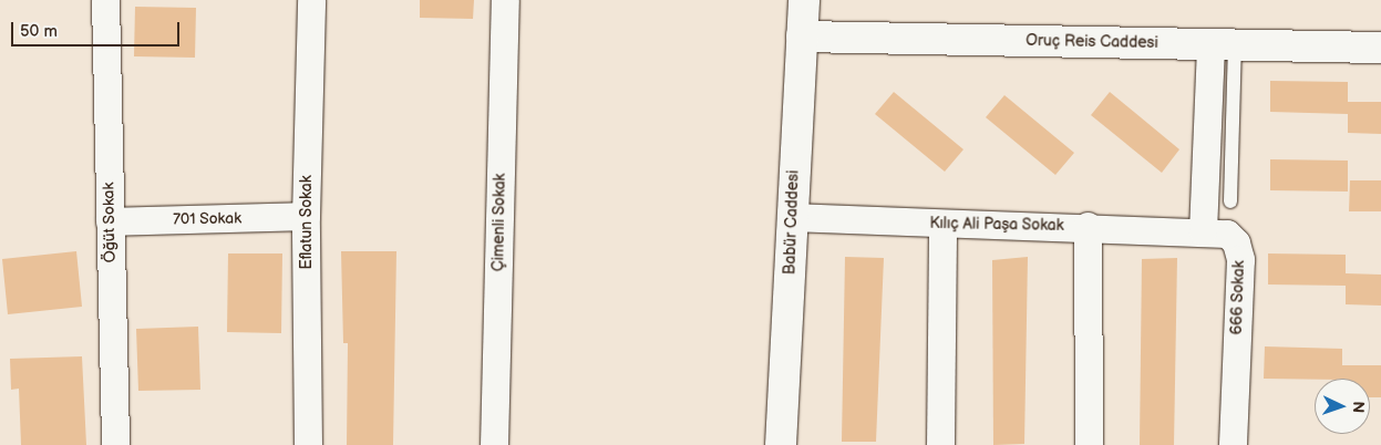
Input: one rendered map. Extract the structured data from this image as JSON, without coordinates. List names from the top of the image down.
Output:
{
  "streets": {
    "street": [
      "Oruç Reis Caddesi",
      "701 Sokak",
      "Öğüt Sokak",
      "Eflatun Sokak",
      "Çimenli Sokak",
      "Babür Caddesi",
      "Kılıç Ali Paşa Sokak",
      "666 Sokak"
    ]
  },
  "crossings": [
    ["Oruç Reis Caddesi", "Babür Caddesi"],
    ["701 Sokak", "Öğüt Sokak"],
    ["701 Sokak", "Eflatun Sokak"],
    ["Babür Caddesi", "Kılıç Ali Paşa Sokak"],
    ["Kılıç Ali Paşa Sokak", "666 Sokak"]
  ],
  "scale_bar": "50 m",
  "north": "right"
}
